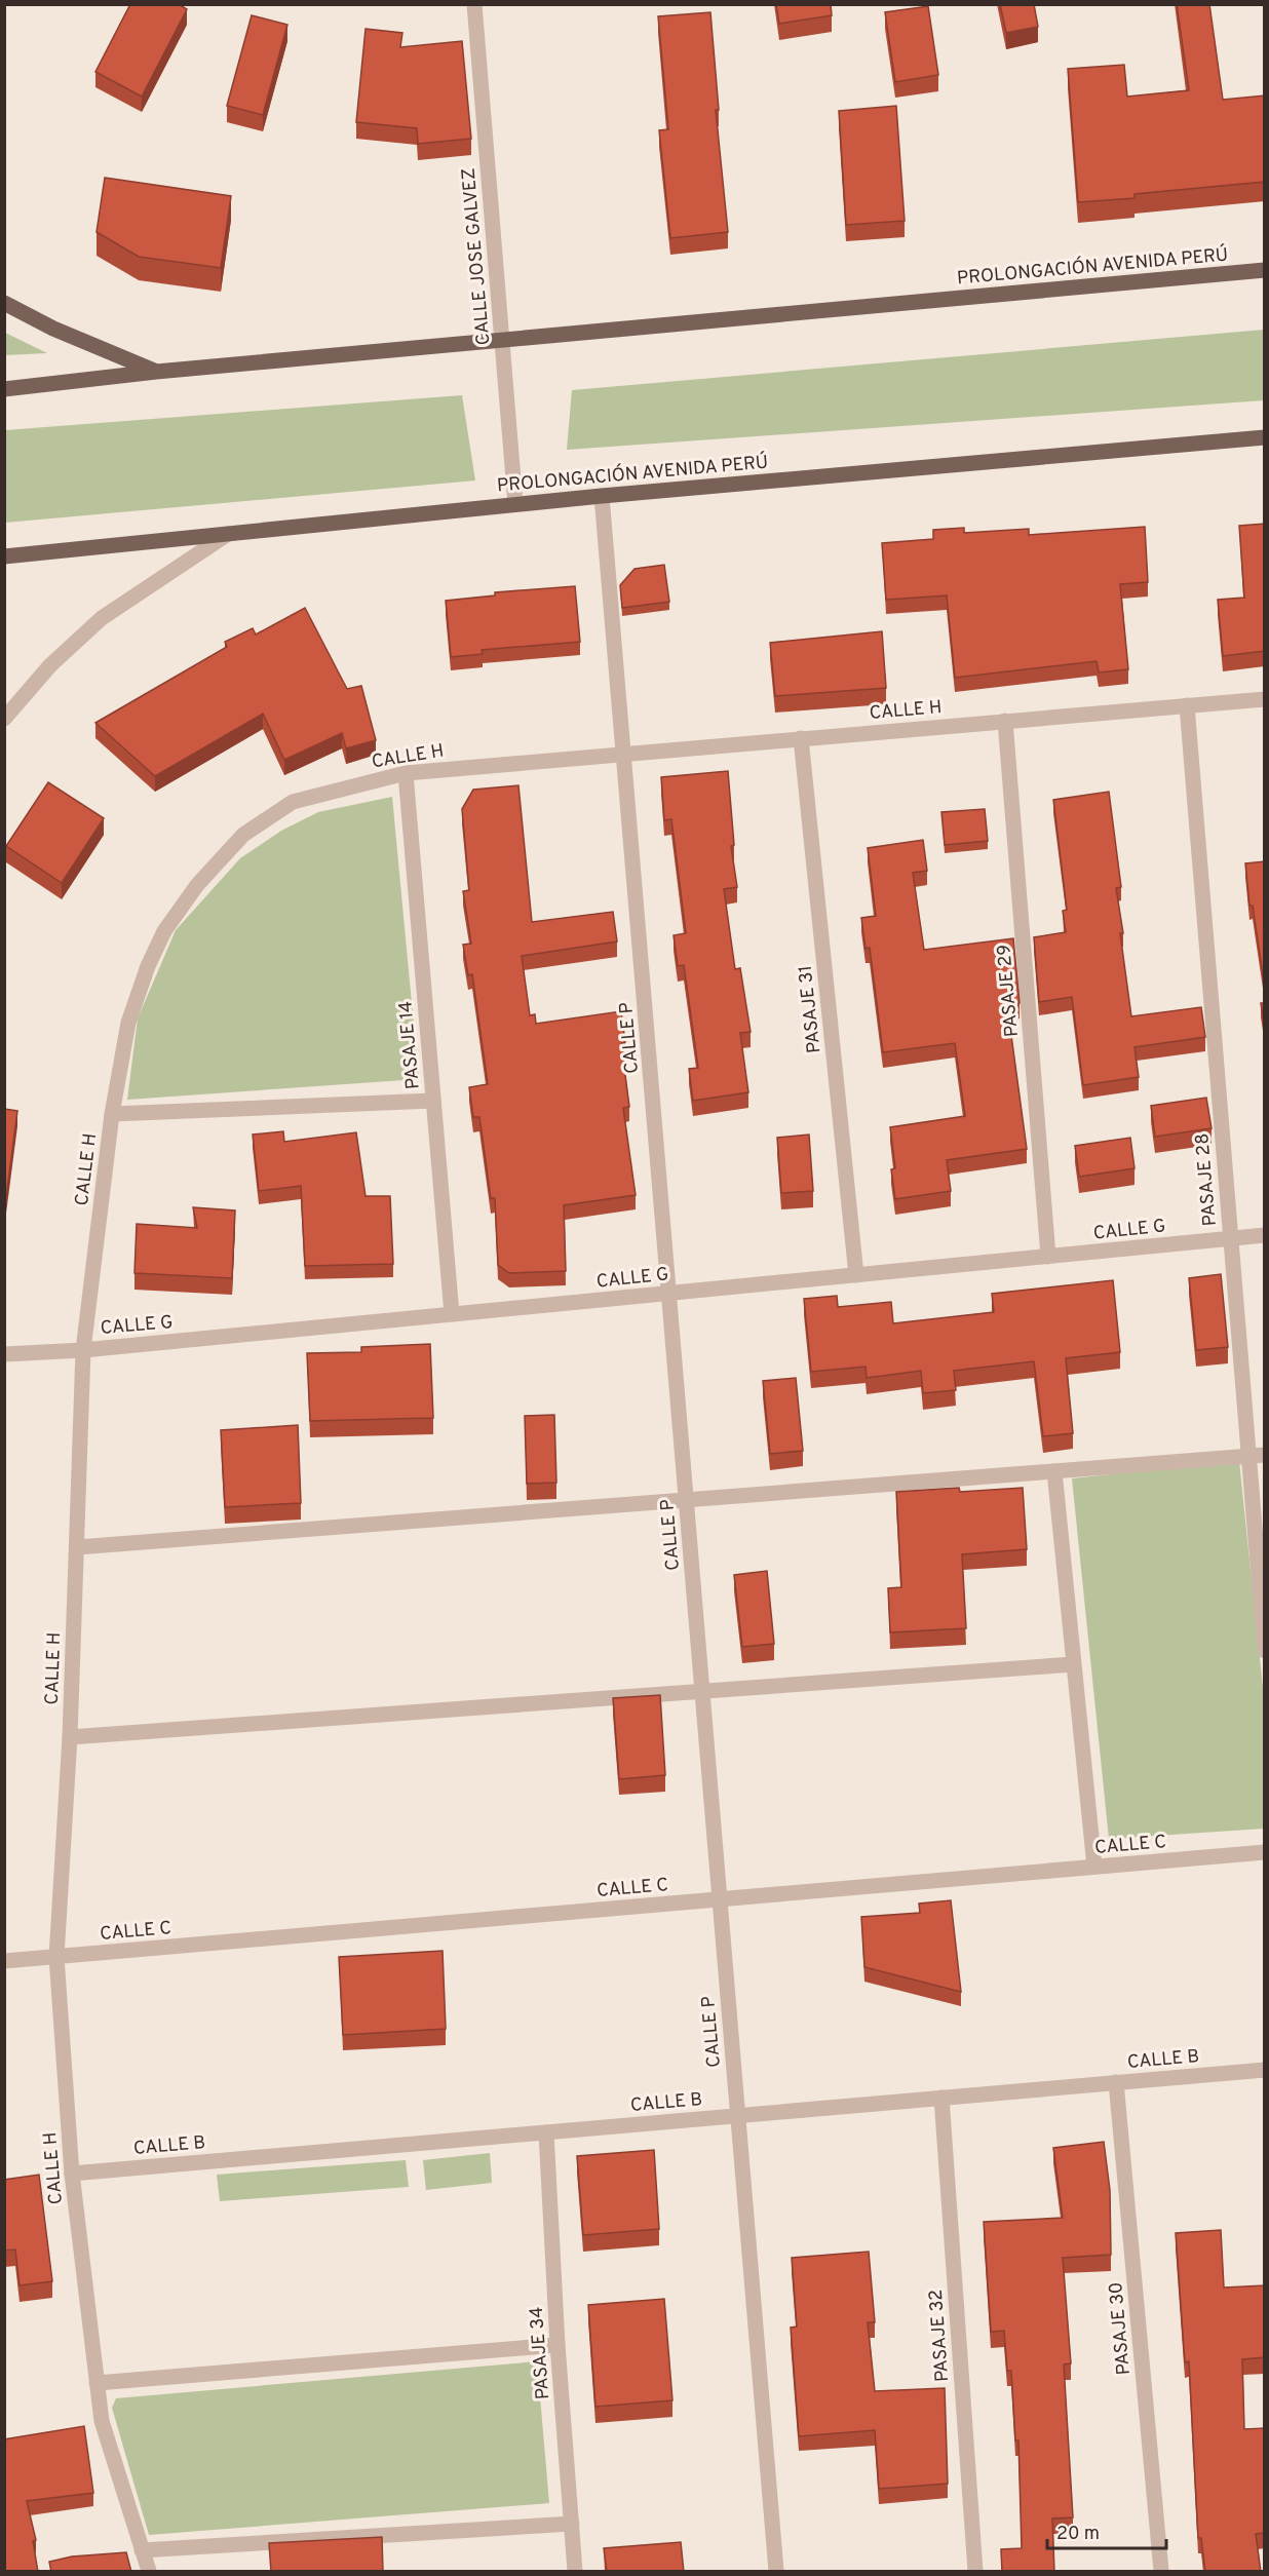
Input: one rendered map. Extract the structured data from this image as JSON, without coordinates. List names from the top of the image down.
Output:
{
  "streets": {
    "main road": ["PROLONGACIÓN AVENIDA PERÚ"],
    "street": [
      "CALLE JOSE GALVEZ",
      "CALLE H",
      "PASAJE 29",
      "PASAJE 31",
      "CALLE P",
      "PASAJE 14",
      "PASAJE 28",
      "CALLE G",
      "CALLE C",
      "CALLE B",
      "PASAJE 30",
      "PASAJE 32",
      "PASAJE 34"
    ]
  },
  "crossings": [
    ["CALLE JOSE GALVEZ", "PROLONGACIÓN AVENIDA PERÚ"],
    ["PROLONGACIÓN AVENIDA PERÚ", "CALLE P"],
    ["CALLE H", "PASAJE 29"],
    ["CALLE H", "PASAJE 31"],
    ["CALLE H", "CALLE P"],
    ["CALLE H", "PASAJE 14"],
    ["CALLE H", "PASAJE 28"],
    ["CALLE H", "CALLE G"],
    ["CALLE H", "CALLE C"],
    ["CALLE H", "CALLE B"],
    ["PASAJE 29", "CALLE G"],
    ["PASAJE 31", "CALLE G"],
    ["CALLE P", "CALLE G"],
    ["CALLE P", "CALLE C"],
    ["CALLE P", "CALLE B"],
    ["PASAJE 14", "CALLE G"],
    ["PASAJE 28", "CALLE G"],
    ["CALLE B", "PASAJE 30"],
    ["CALLE B", "PASAJE 32"],
    ["CALLE B", "PASAJE 34"]
  ],
  "scale_bar": "20 m"
}
